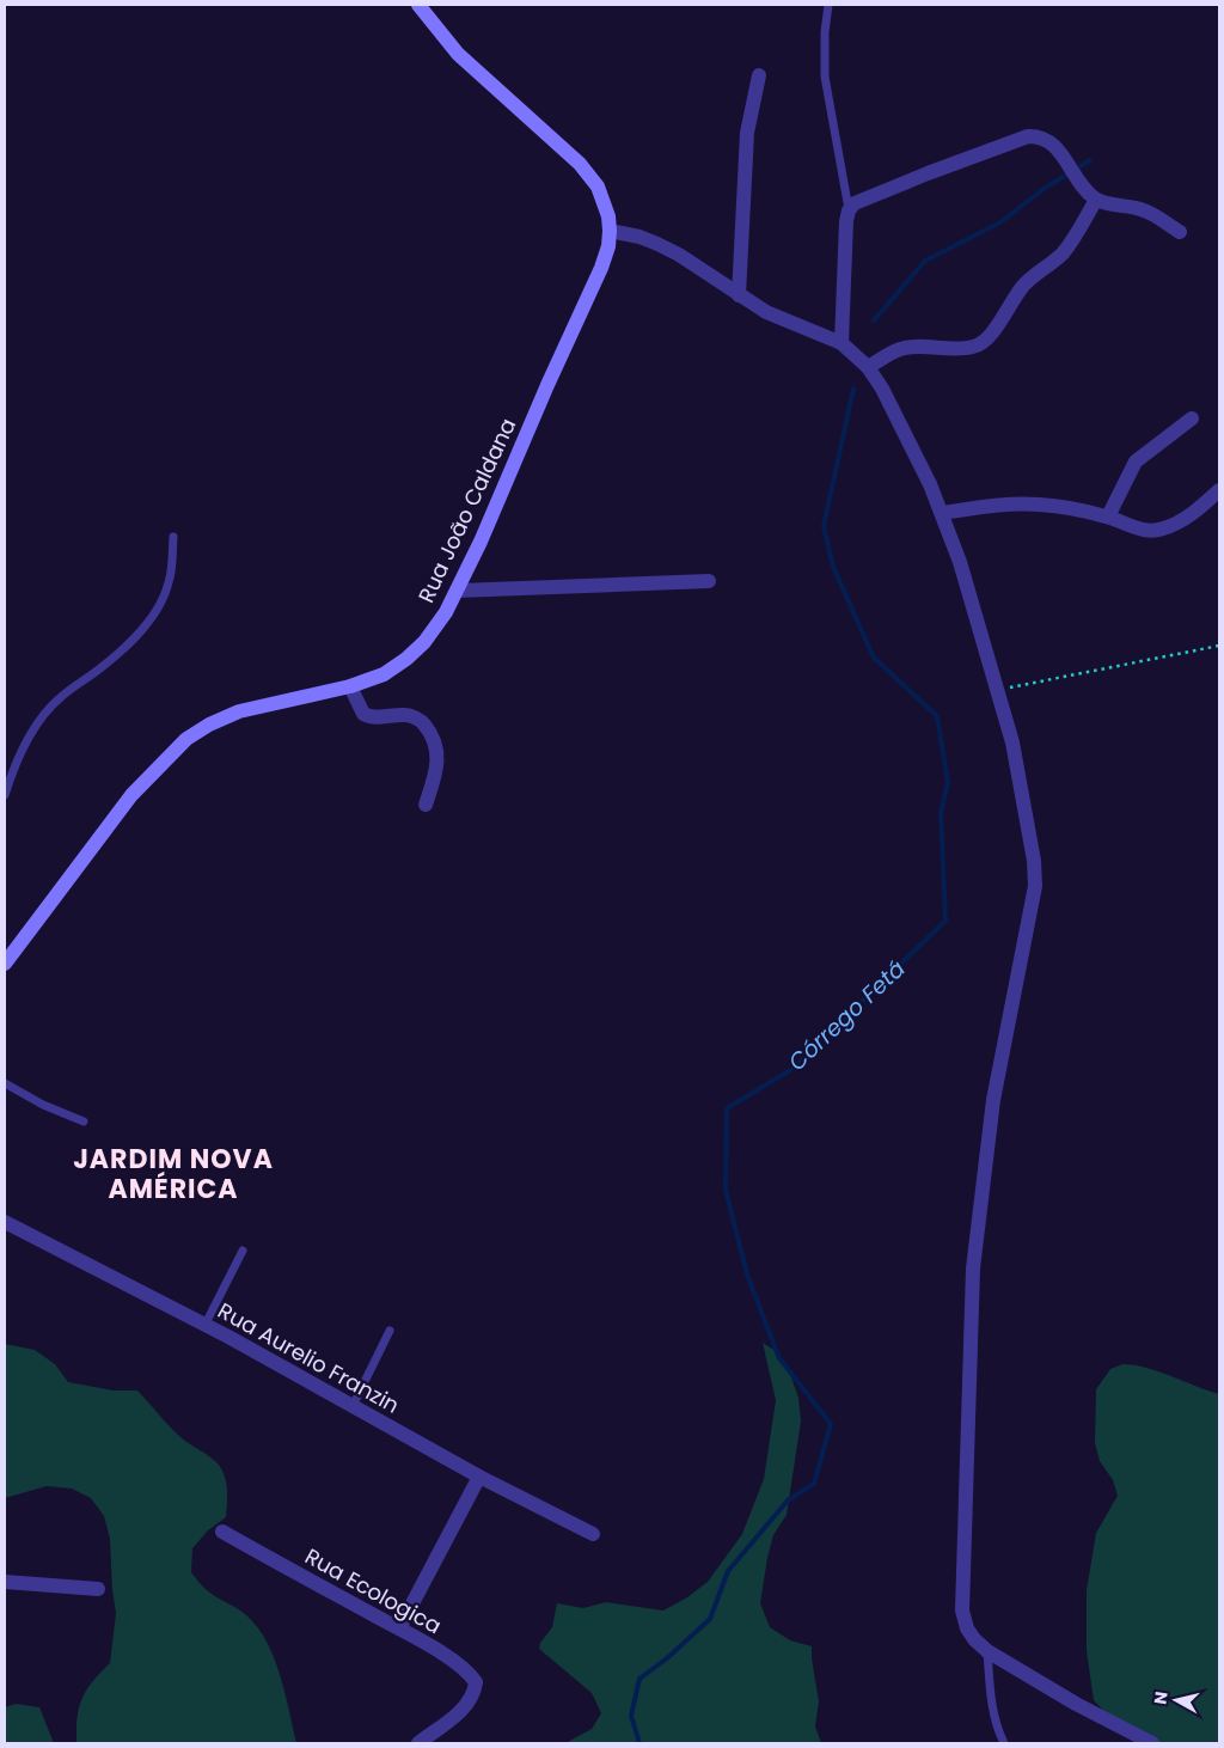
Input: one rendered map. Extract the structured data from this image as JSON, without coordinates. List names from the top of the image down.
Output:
{
  "streets": {
    "street": ["Rua João Caldana", "Rua Aurelio Franzin", "Rua Ecologica"]
  },
  "districts": ["JARDIM NOVA AMÉRICA"],
  "water": ["Córrego Fetá"],
  "north": "left"
}
